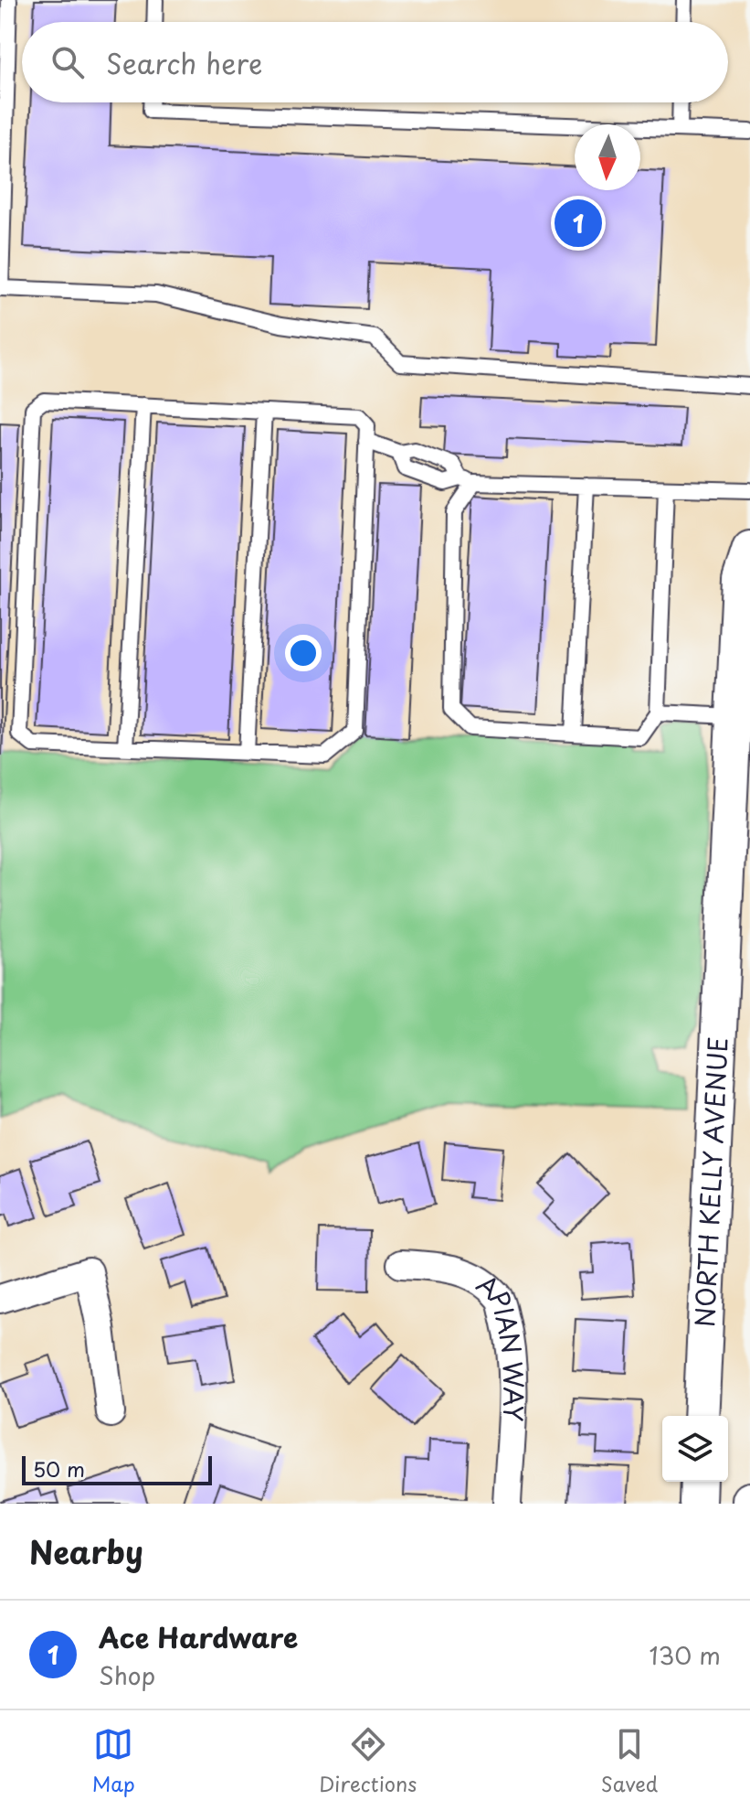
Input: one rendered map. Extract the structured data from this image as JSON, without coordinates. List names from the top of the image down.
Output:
{
  "streets": {
    "street": ["NORTH KELLY AVENUE", "APIAN WAY"]
  },
  "scale_bar": "50 m",
  "north": "bottom",
  "page": {
    "search": "Search here",
    "pins": "1",
    "scale": "50 m",
    "heading": "Nearby",
    "list": [
      {
        "mark": "1",
        "name": "Ace Hardware",
        "note": "Shop",
        "value": "130 m"
      }
    ],
    "nav": ["Map", "Directions", "Saved"]
  }
}
